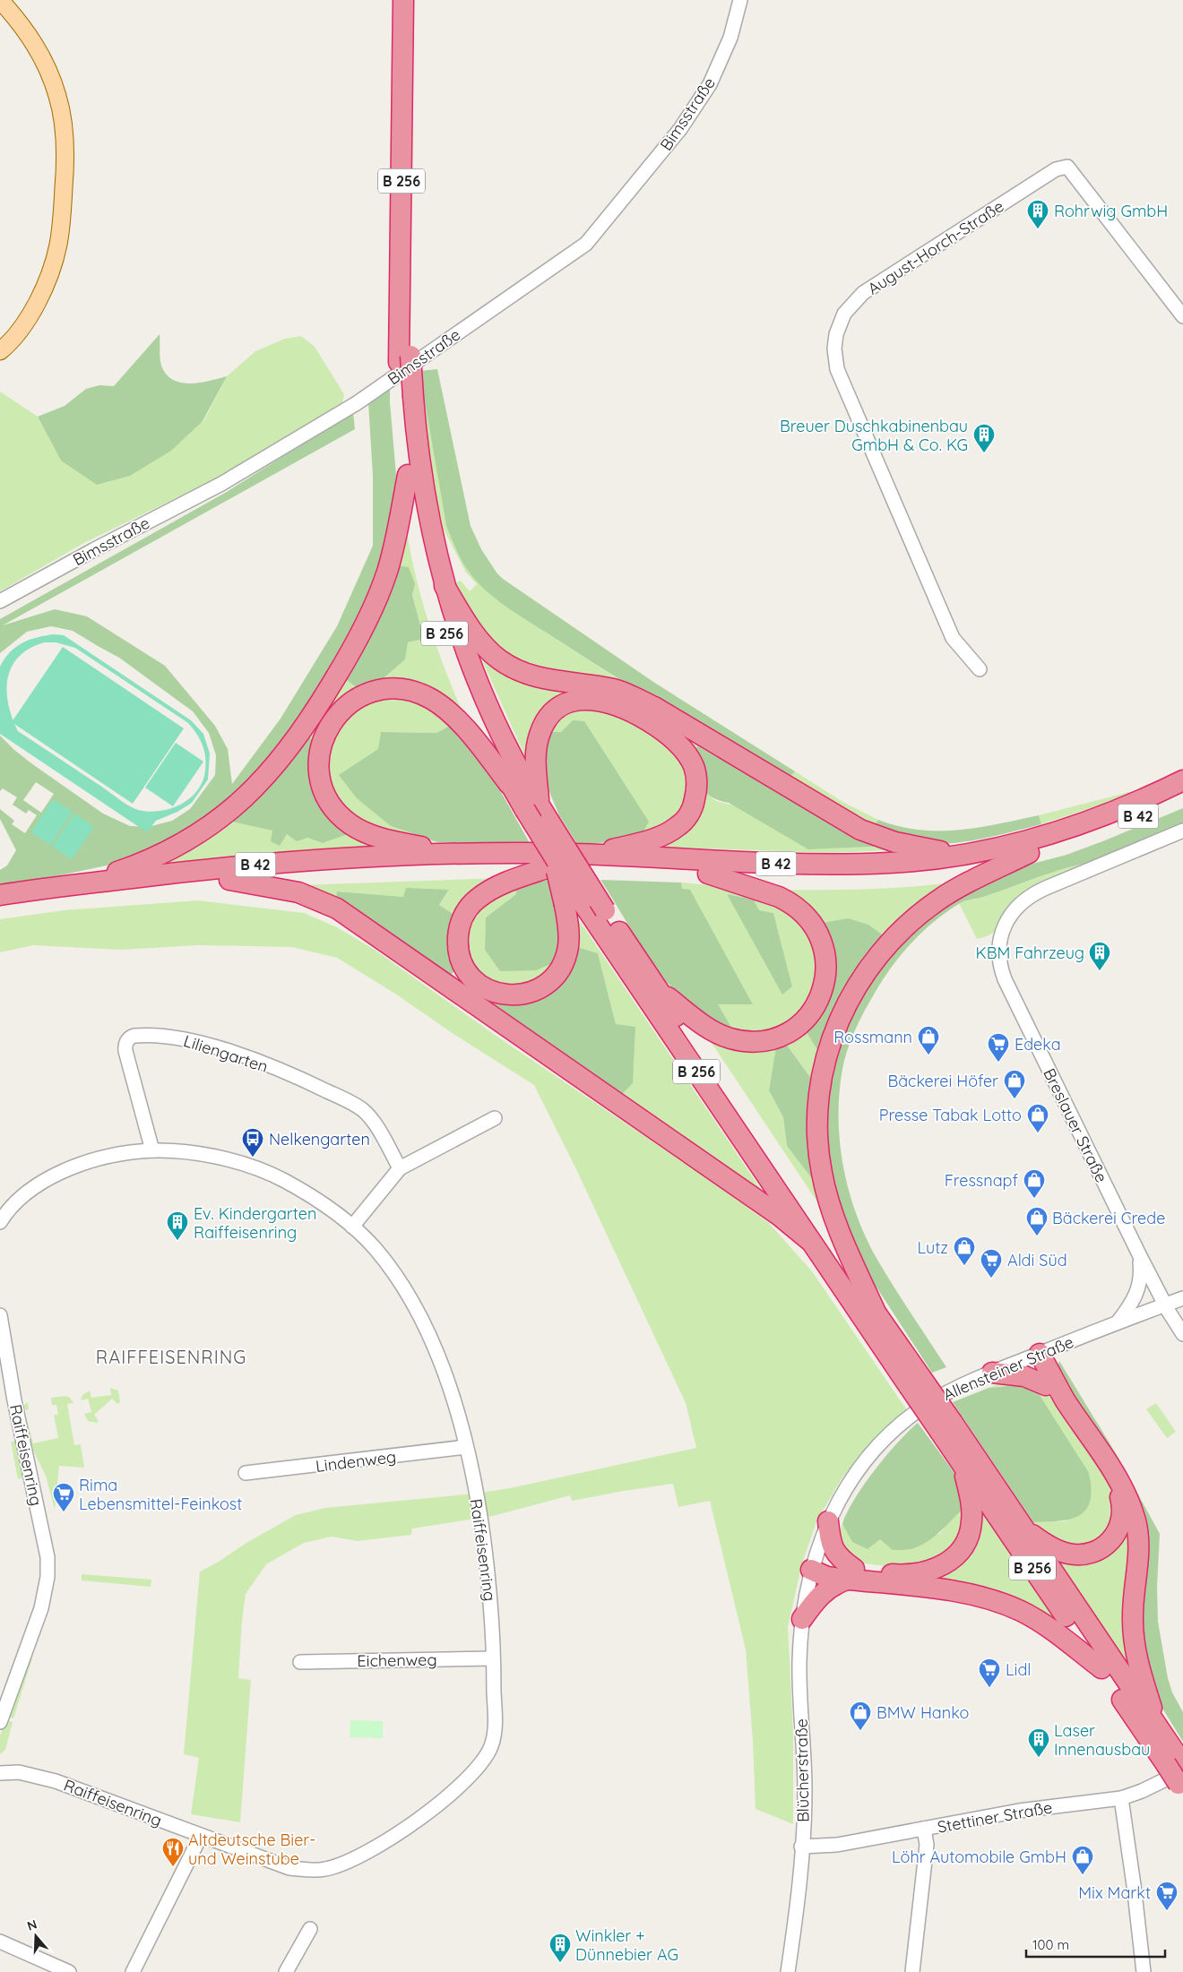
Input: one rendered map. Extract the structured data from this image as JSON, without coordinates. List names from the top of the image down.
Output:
{
  "streets": {
    "highway": ["B 256", "B 42"],
    "street": [
      "Bimsstraße",
      "August-Horch-Straße",
      "Liliengarten",
      "Breslauer Straße",
      "Allensteiner Straße",
      "Raiffeisenring",
      "Lindenweg",
      "Eichenweg",
      "Blücherstraße",
      "Stettiner Straße"
    ]
  },
  "crossings": [
    ["B 256", "B 42"],
    ["B 256", "Stettiner Straße"],
    ["Liliengarten", "Raiffeisenring"],
    ["Breslauer Straße", "Allensteiner Straße"],
    ["Allensteiner Straße", "Blücherstraße"],
    ["Raiffeisenring", "Lindenweg"],
    ["Raiffeisenring", "Eichenweg"],
    ["Blücherstraße", "Stettiner Straße"]
  ],
  "districts": ["RAIFFEISENRING"],
  "places": {
    "building": [
      "Rohrwig GmbH",
      "Breuer Duschkabinenbau GmbH & Co. KG",
      "KBM Fahrzeug",
      "Ev. Kindergarten Raiffeisenring",
      "Laser Innenausbau",
      "Winkler + Dünnebier AG"
    ],
    "shop": [
      "Rossmann",
      "Bäckerei Höfer",
      "Presse Tabak Lotto",
      "Fressnapf",
      "Bäckerei Crede",
      "Lutz",
      "BMW Hanko",
      "Löhr Automobile GmbH"
    ],
    "supermarket": [
      "Edeka",
      "Aldi Süd",
      "Rima Lebensmittel-Feinkost",
      "Lidl",
      "Mix Markt"
    ],
    "bus stop": ["Nelkengarten"],
    "restaurant": ["Altdeutsche Bier- und Weinstube"]
  },
  "scale_bar": "100 m",
  "north": "top"
}
